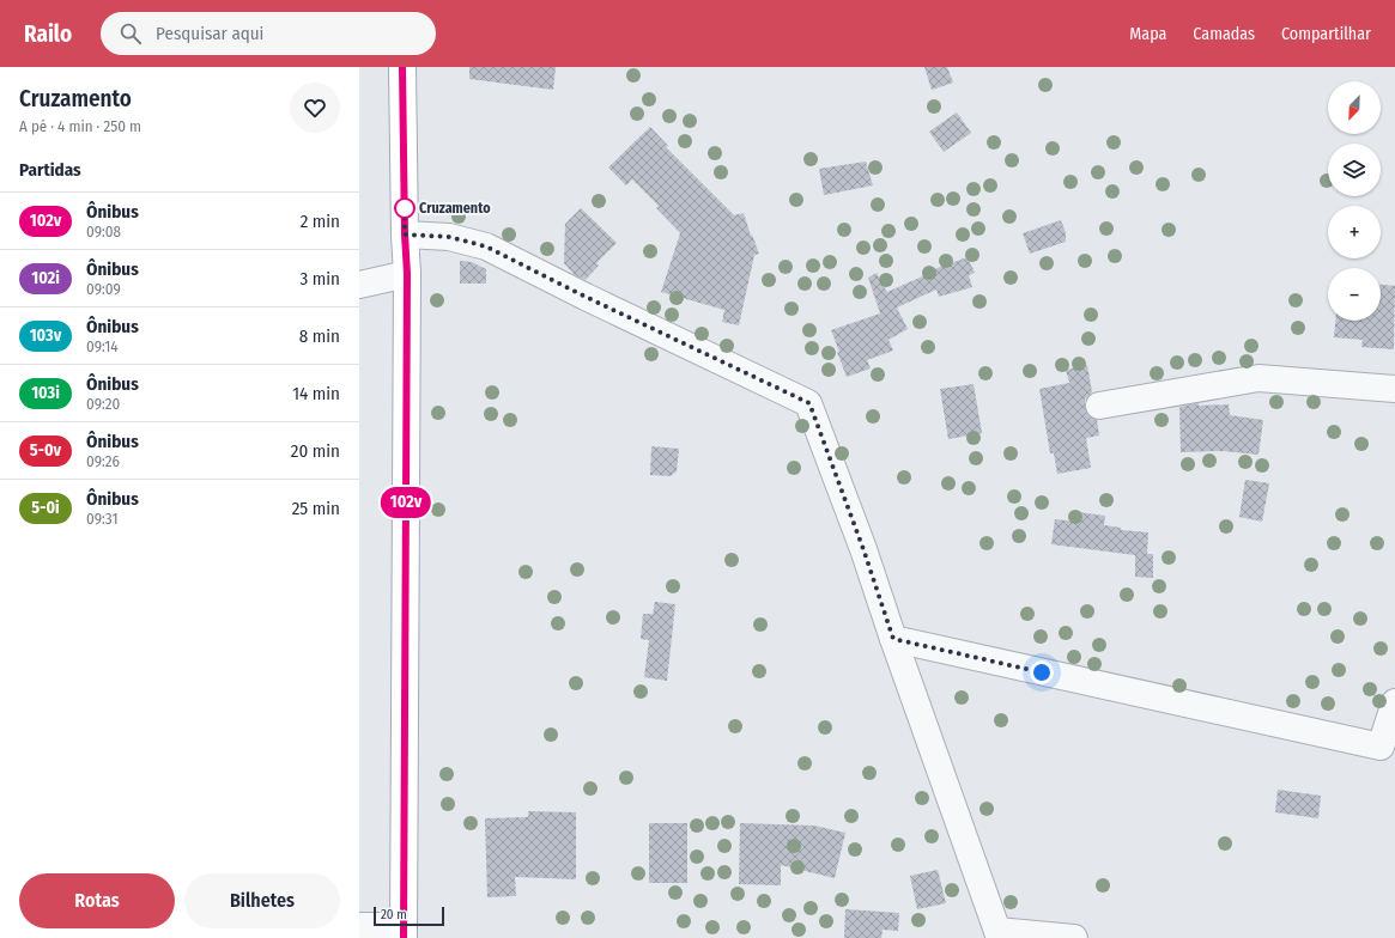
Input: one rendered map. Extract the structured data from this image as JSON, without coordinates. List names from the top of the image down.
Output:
{
  "places": ["Cruzamento"],
  "lines": ["bus line 102v"],
  "scale_bar": "20 m",
  "north": "bottom left",
  "page": {
    "header": "Railo",
    "search": "Pesquisar aqui",
    "nav": ["Mapa", "Camadas", "Compartilhar"],
    "heading": [
      ["Cruzamento", "A pé · 4 min · 250 m"],
      "Partidas"
    ],
    "on_map": "102v",
    "map_buttons": ["+", "−"],
    "list": [
      {
        "mark": "102v",
        "name": "Ônibus",
        "note": "09:08",
        "value": "2 min"
      },
      {
        "mark": "102i",
        "name": "Ônibus",
        "note": "09:09",
        "value": "3 min"
      },
      {
        "mark": "103v",
        "name": "Ônibus",
        "note": "09:14",
        "value": "8 min"
      },
      {
        "mark": "103i",
        "name": "Ônibus",
        "note": "09:20",
        "value": "14 min"
      },
      {
        "mark": "5-0v",
        "name": "Ônibus",
        "note": "09:26",
        "value": "20 min"
      },
      {
        "mark": "5-0i",
        "name": "Ônibus",
        "note": "09:31",
        "value": "25 min"
      }
    ],
    "buttons": ["Rotas", "Bilhetes"],
    "scale": "20 m"
  }
}
